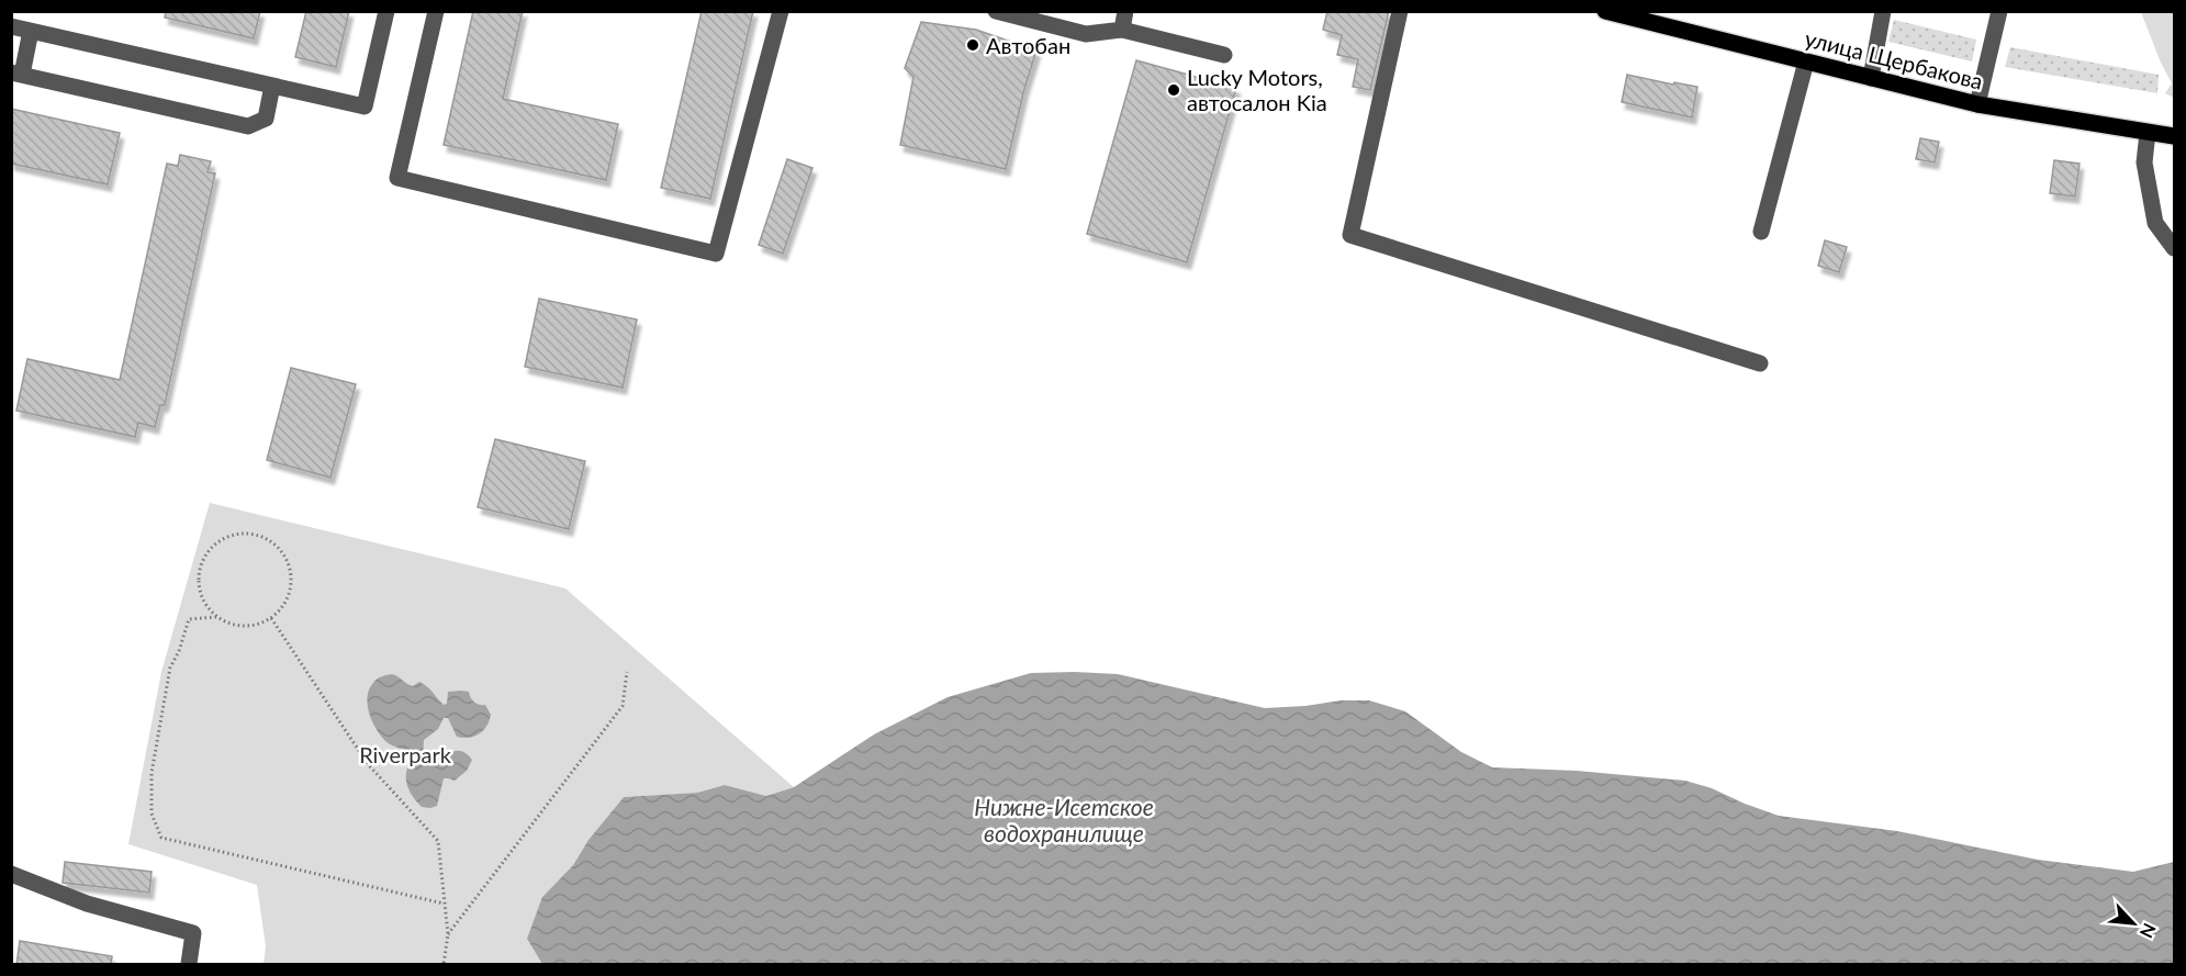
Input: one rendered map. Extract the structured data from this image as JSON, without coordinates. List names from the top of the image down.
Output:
{
  "streets": {
    "main road": ["улица Щербакова"]
  },
  "water": ["Нижне-Исетское водохранилище"],
  "parks": ["Riverpark"],
  "places": ["Автобан", "Lucky Motors, автосалон Kia"],
  "north": "bottom right"
}
